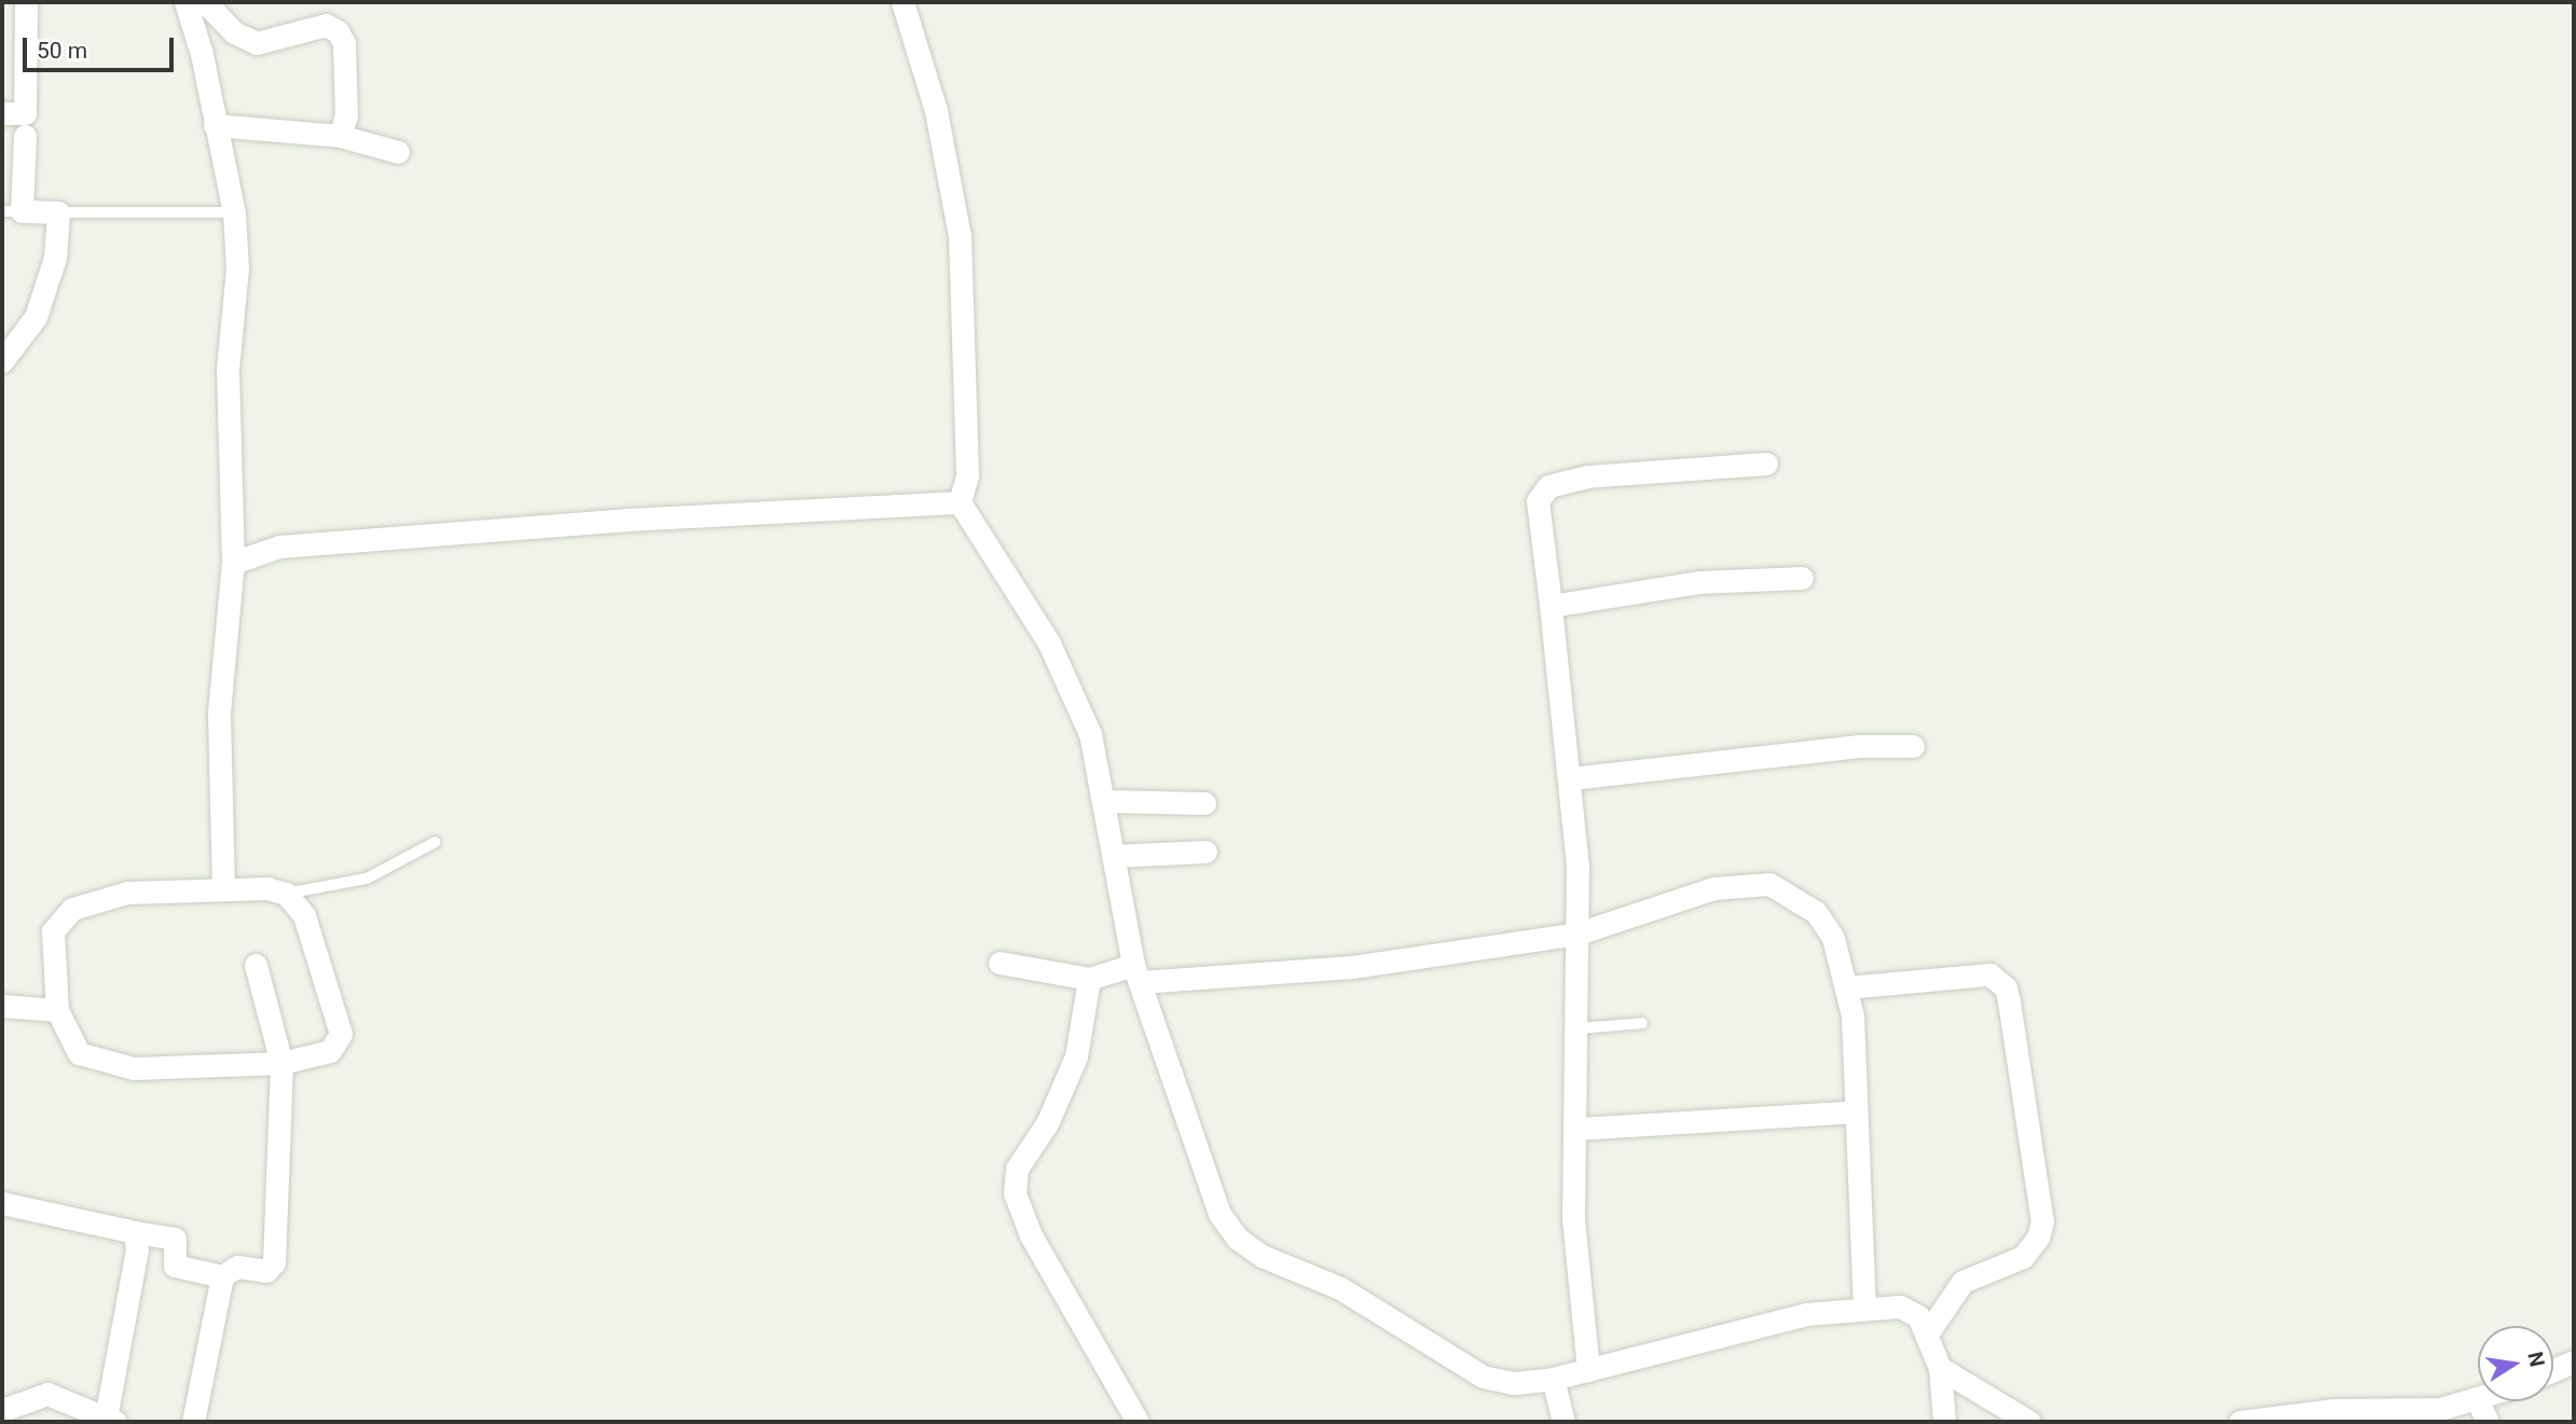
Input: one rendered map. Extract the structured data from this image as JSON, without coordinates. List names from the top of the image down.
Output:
{
  "scale_bar": "50 m",
  "north": "right"
}
